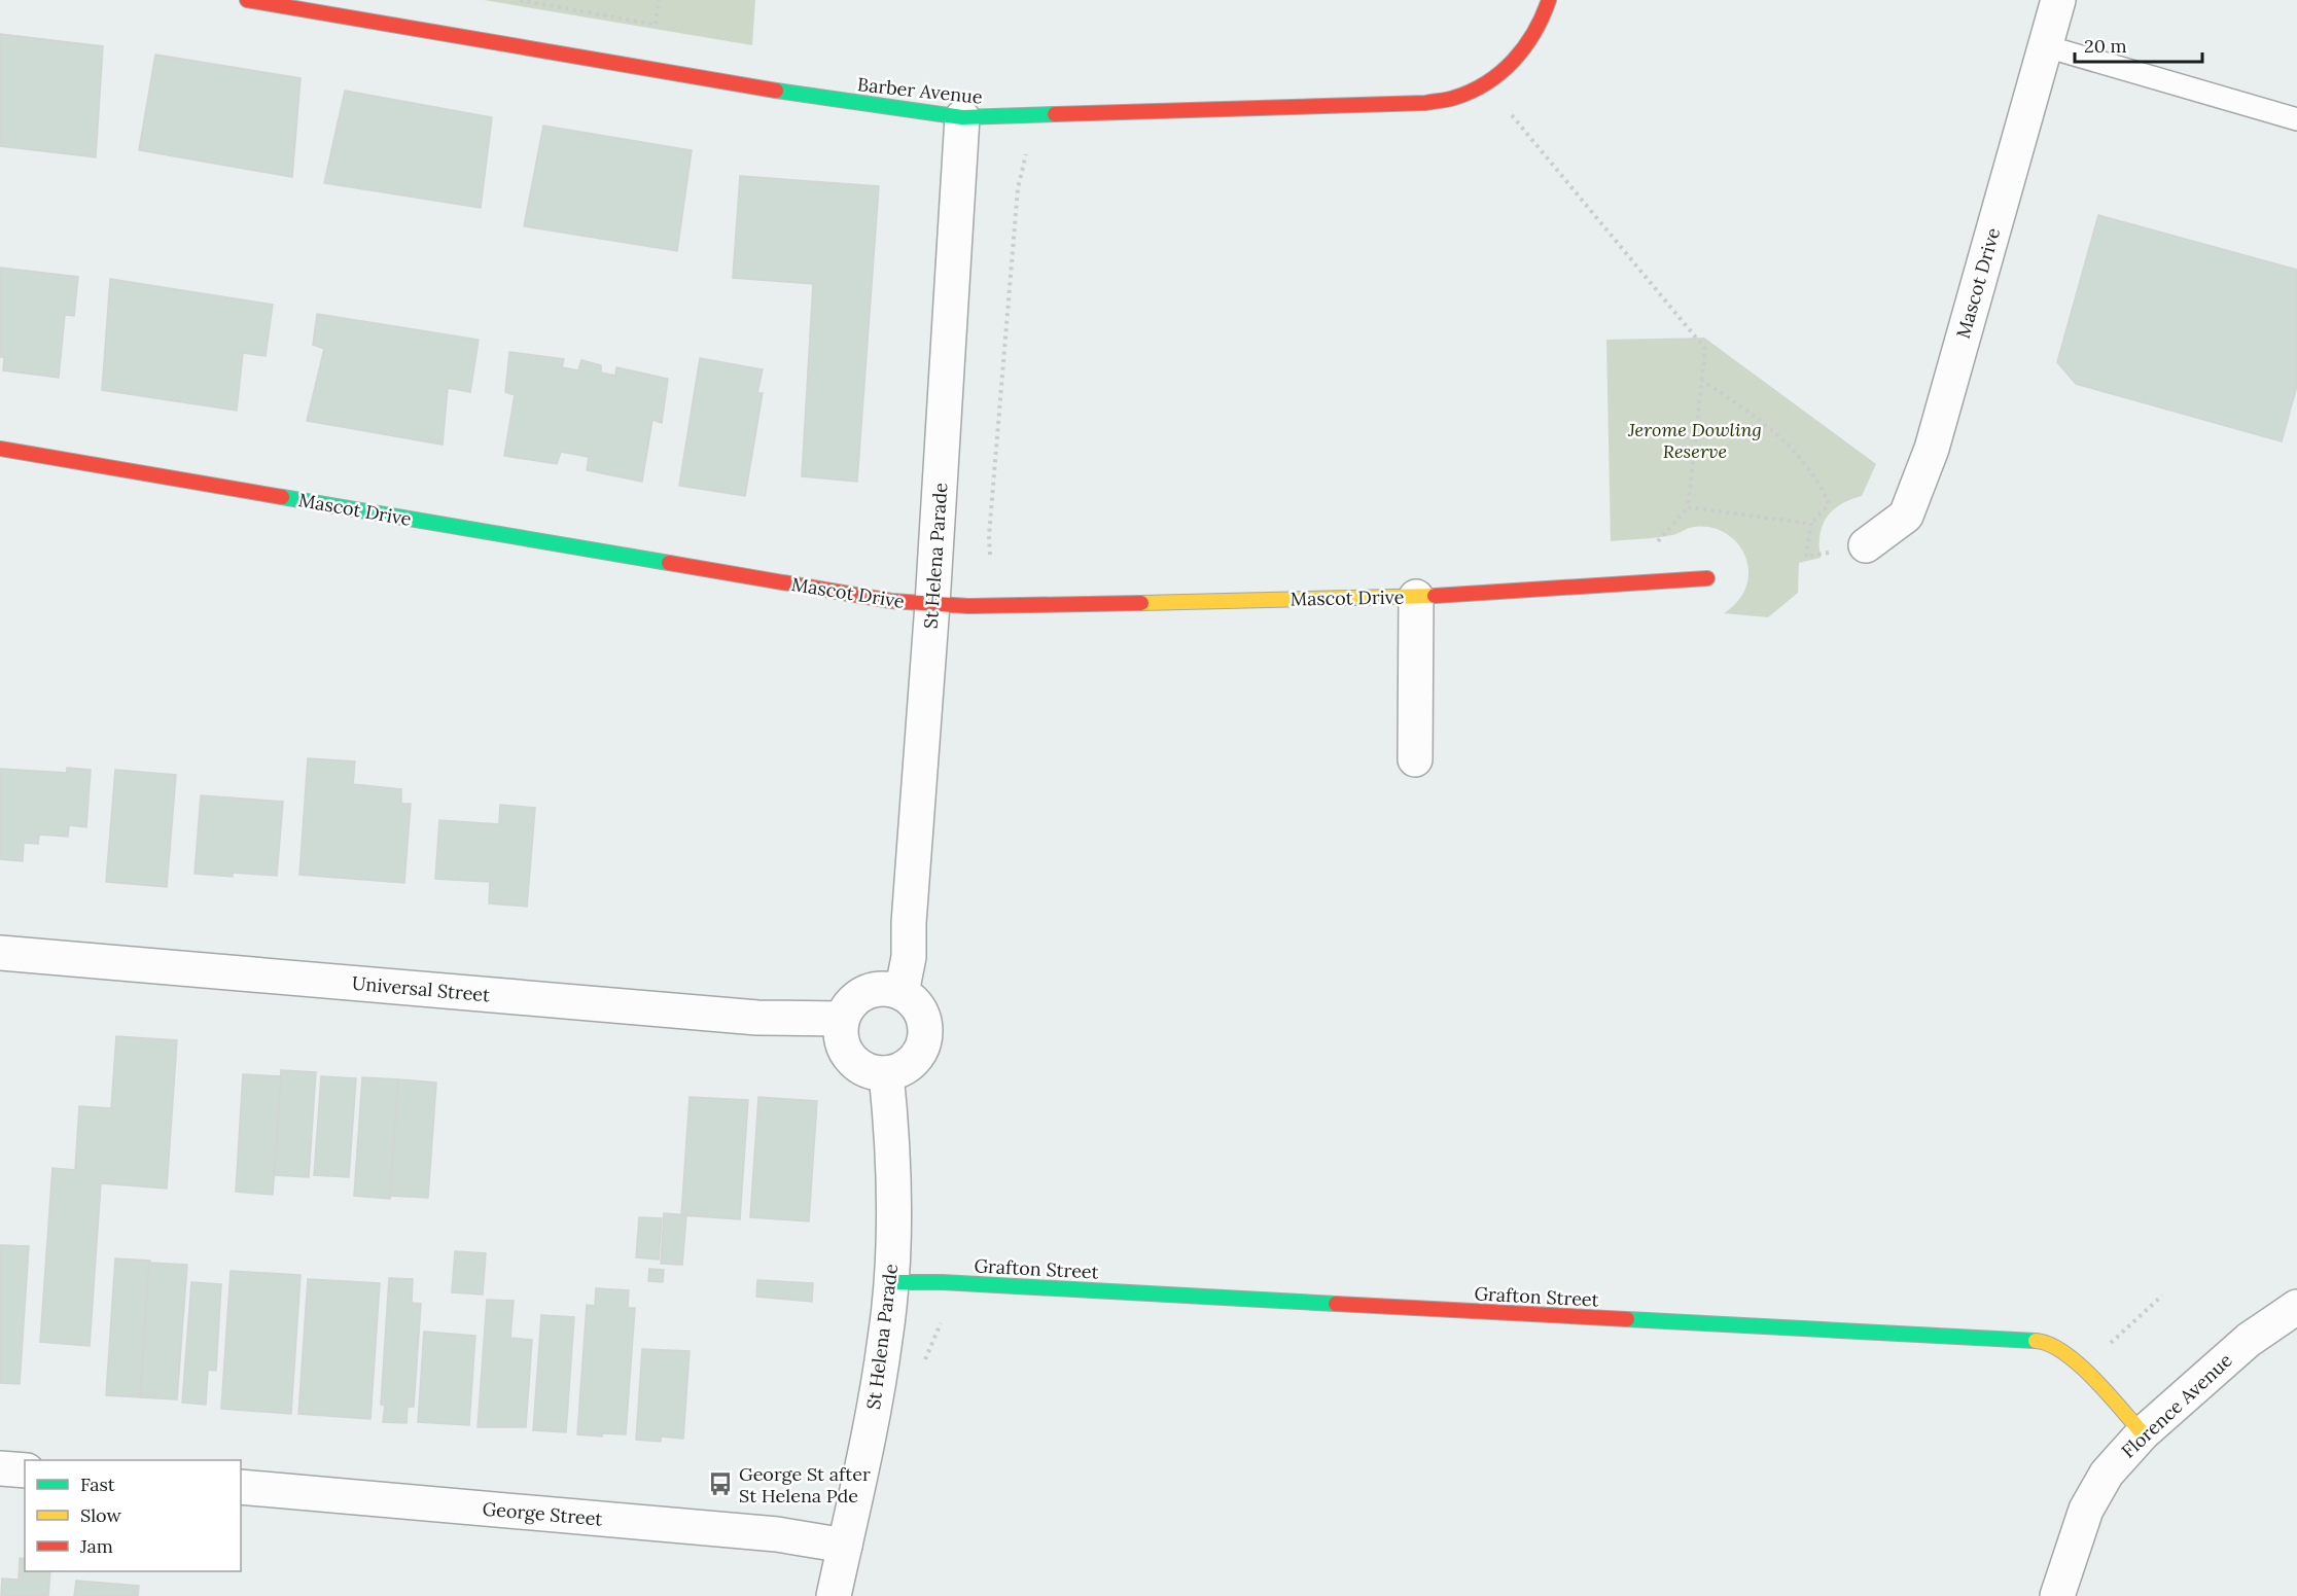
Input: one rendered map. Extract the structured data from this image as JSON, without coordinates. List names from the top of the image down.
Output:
{
  "streets": {
    "street": [
      "Barber Avenue",
      "Mascot Drive",
      "St Helena Parade",
      "Universal Street",
      "Grafton Street",
      "Florence Avenue",
      "George Street"
    ]
  },
  "crossings": [
    ["Barber Avenue", "St Helena Parade"],
    ["Mascot Drive", "St Helena Parade"],
    ["St Helena Parade", "Universal Street"],
    ["St Helena Parade", "Grafton Street"],
    ["St Helena Parade", "George Street"],
    ["Grafton Street", "Florence Avenue"]
  ],
  "parks": ["Jerome Dowling Reserve"],
  "places": {
    "bus stop": ["George St after St Helena Pde"]
  },
  "legend": ["Fast", "Slow", "Jam"],
  "scale_bar": "20 m"
}
